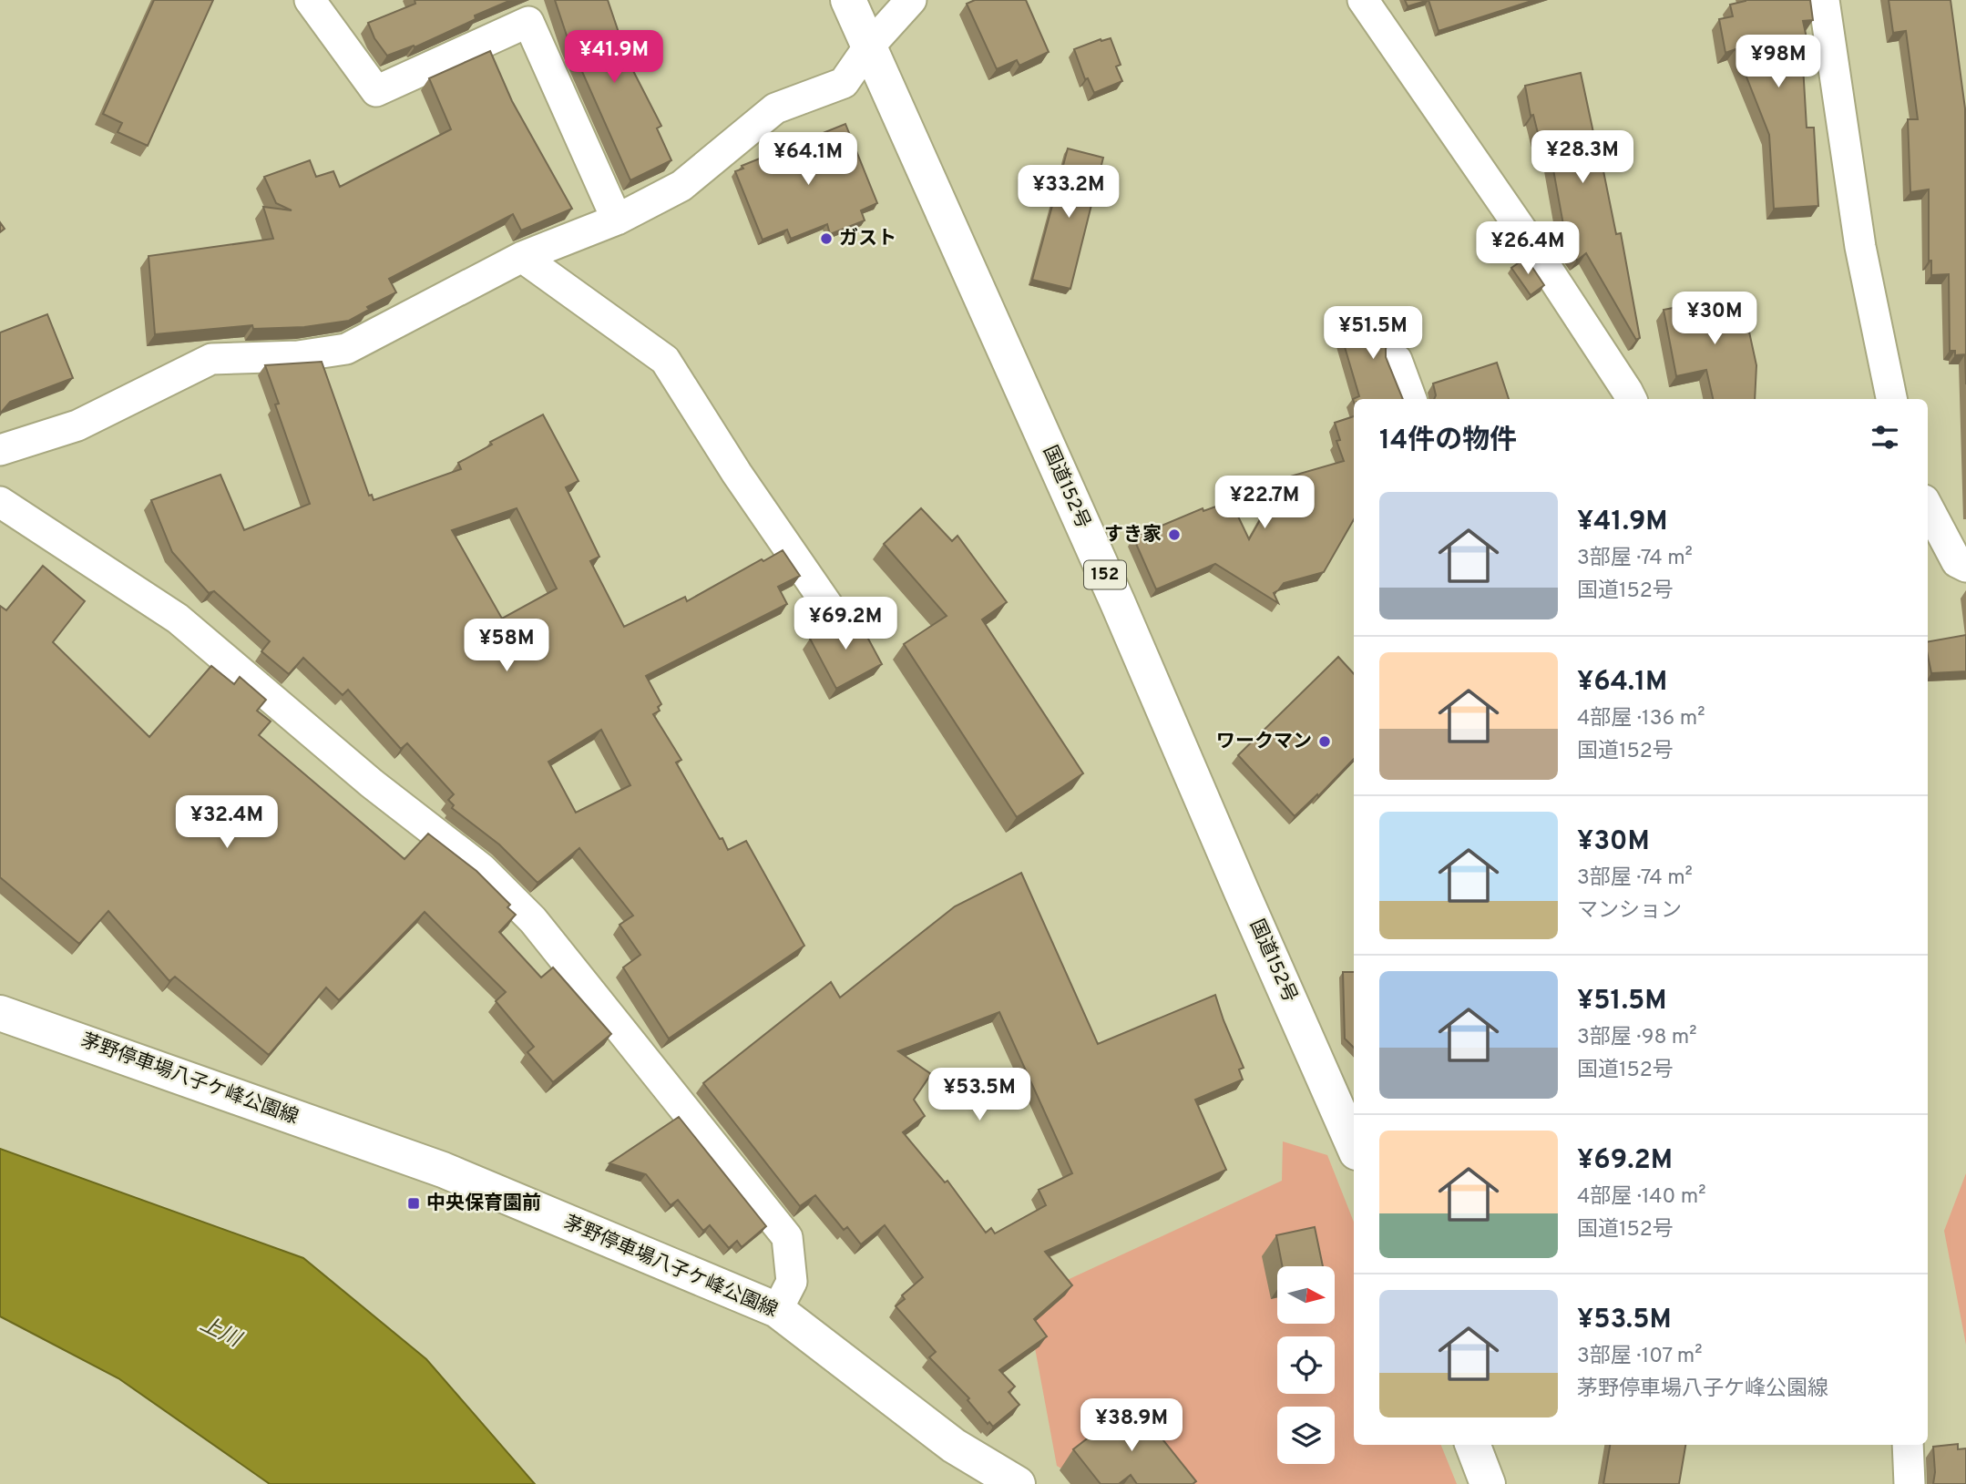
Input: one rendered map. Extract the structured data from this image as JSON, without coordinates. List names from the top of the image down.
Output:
{
  "streets": {
    "main road": ["国道152号", "152", "茅野停車場八子ケ峰公園線"]
  },
  "water": ["上川"],
  "places": {
    "other": ["ガスト", "すき家", "ワークマン"],
    "transit": ["中央保育園前"]
  },
  "north": "right",
  "page": {
    "price": [
      "¥41.9M",
      "¥98M",
      "¥28.3M",
      "¥64.1M",
      "¥33.2M",
      "¥26.4M",
      "¥30M",
      "¥51.5M",
      "¥22.7M",
      "¥69.2M",
      "¥58M",
      "¥32.4M",
      "¥53.5M",
      "¥38.9M"
    ],
    "heading": "14件の物件",
    "list": [
      {
        "name": "¥41.9M",
        "note": "3部屋 · 74 m² · 国道152号"
      },
      {
        "name": "¥64.1M",
        "note": "4部屋 · 136 m² · 国道152号"
      },
      {
        "name": "¥30M",
        "note": "3部屋 · 74 m² · マンション"
      },
      {
        "name": "¥51.5M",
        "note": "3部屋 · 98 m² · 国道152号"
      },
      {
        "name": "¥69.2M",
        "note": "4部屋 · 140 m² · 国道152号"
      },
      {
        "name": "¥53.5M",
        "note": "3部屋 · 107 m² · 茅野停車場八子ケ峰公園線"
      }
    ]
  }
}
